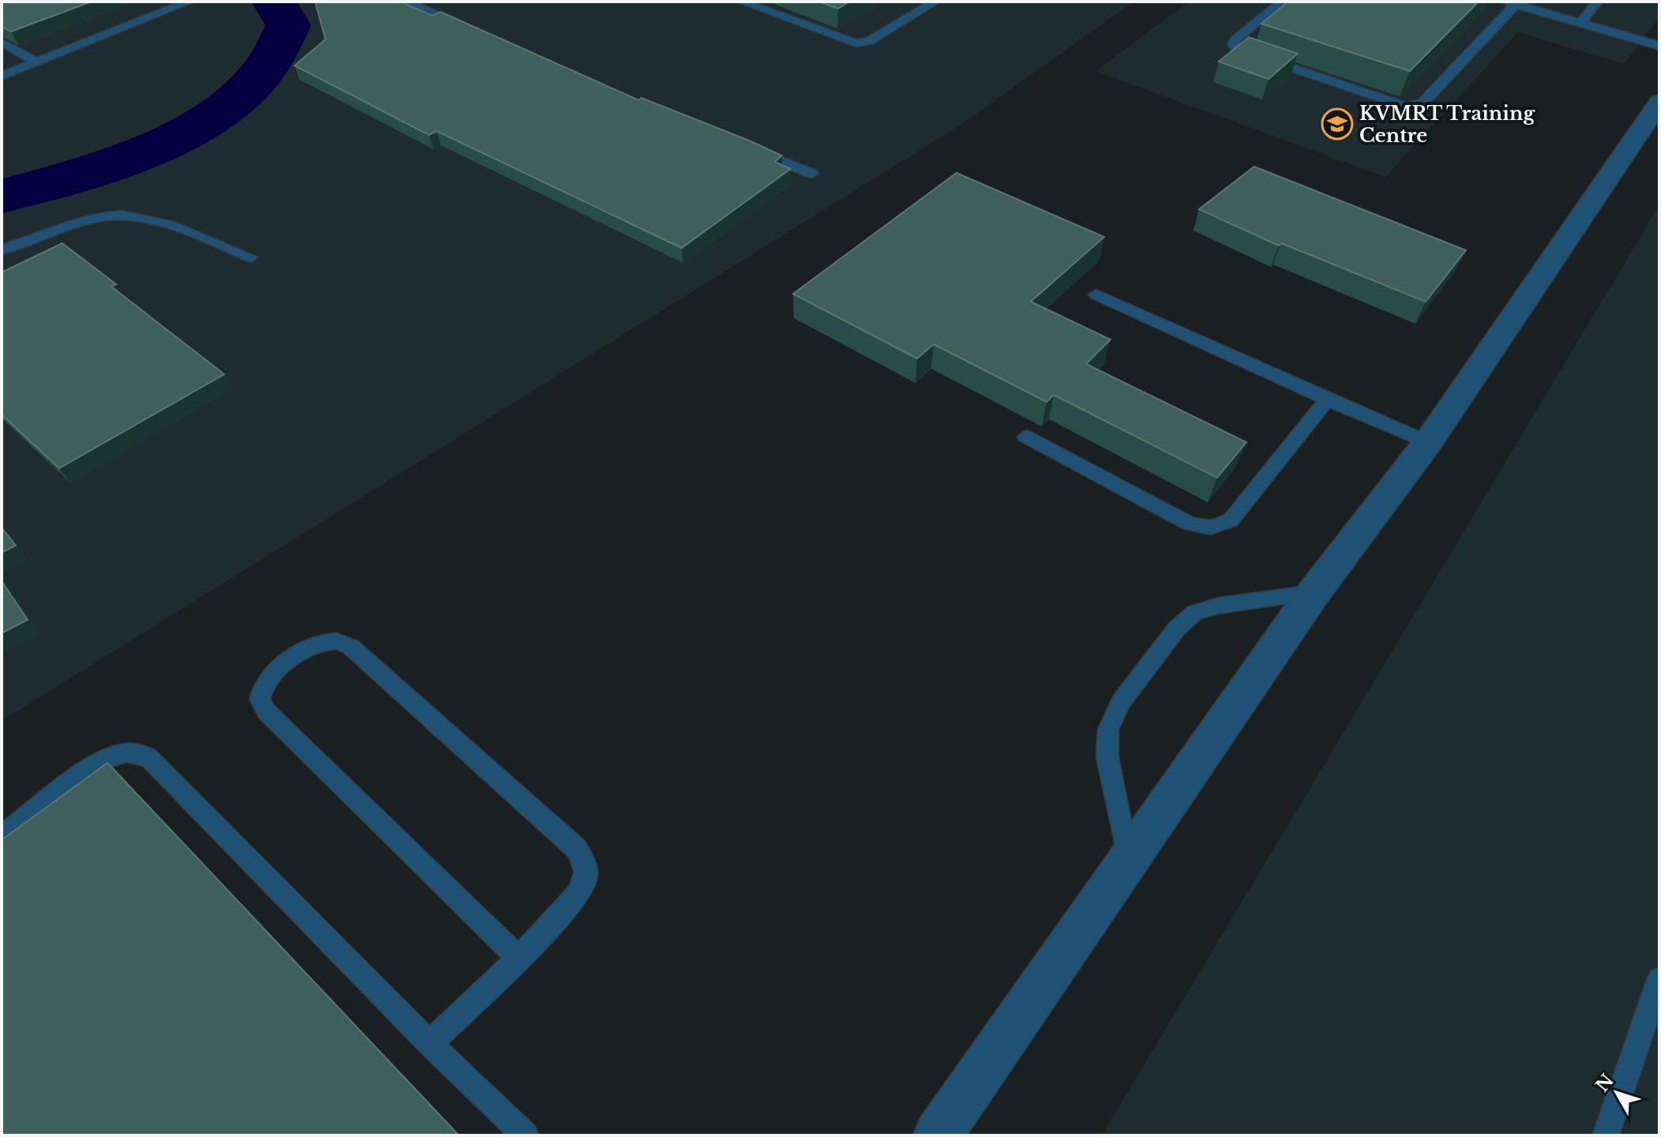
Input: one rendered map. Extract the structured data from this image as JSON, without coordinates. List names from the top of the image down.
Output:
{
  "places": {
    "school or university": ["KVMRT Training Centre"]
  },
  "north": "top left"
}
